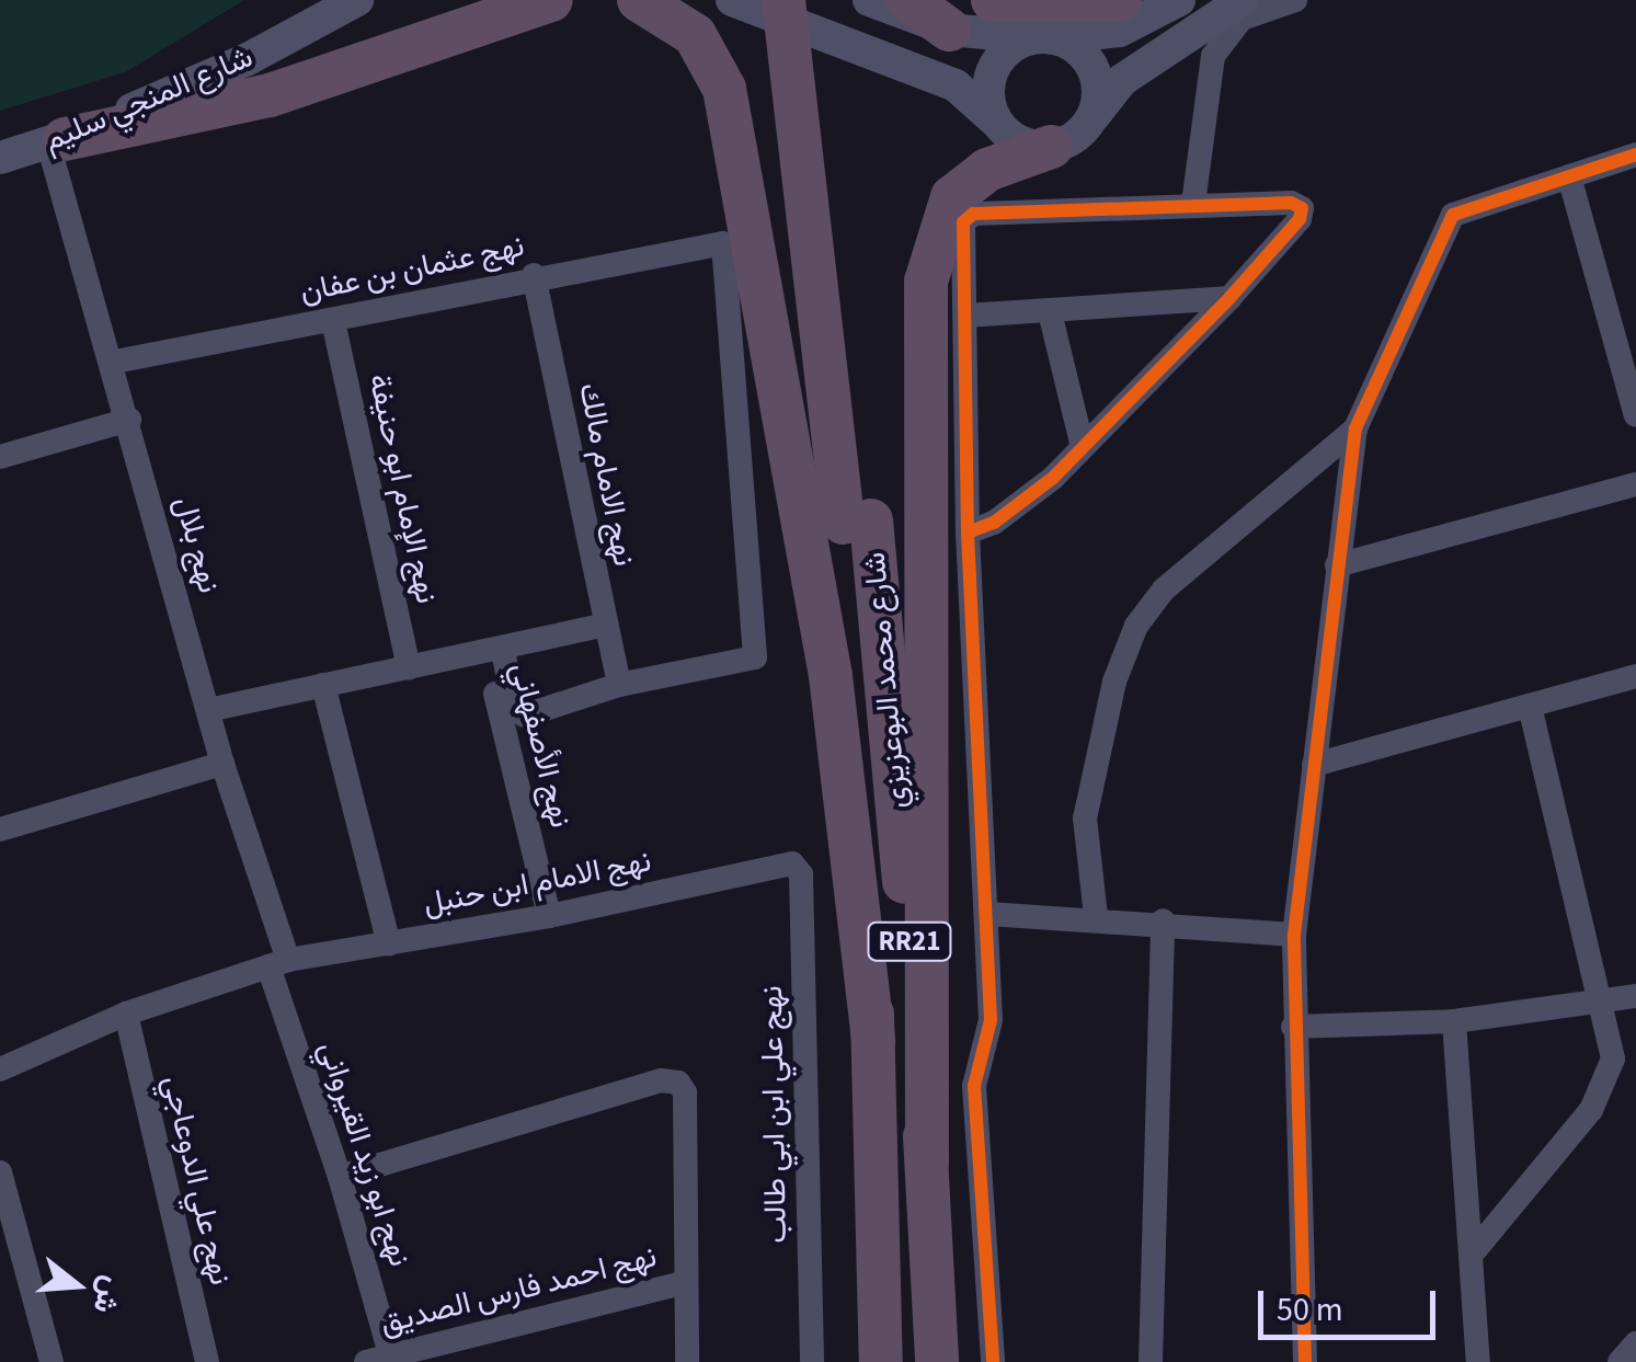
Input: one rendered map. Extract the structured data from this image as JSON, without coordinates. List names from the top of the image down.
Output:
{
  "streets": {
    "highway": ["شارع محمد البوعزيزي", "RR21"],
    "main road": ["شارع المنجي سليم"],
    "street": [
      "نهج عثمان بن عفان",
      "نهج الامام مالك",
      "نهج الإمام ابو حنيفة",
      "نهج بلال",
      "نهج الأصفهاني",
      "نهج الامام ابن حنبل",
      "نهج علي ابن ابي طالب",
      "نهج ابو زيد القيرواني",
      "نهج علي الدوعاجي",
      "نهج احمد فارس الصديق"
    ]
  },
  "crossings": [
    ["شارع المنجي سليم", "نهج بلال"],
    ["نهج عثمان بن عفان", "نهج الامام مالك"],
    ["نهج عثمان بن عفان", "نهج الإمام ابو حنيفة"],
    ["نهج عثمان بن عفان", "نهج بلال"],
    ["نهج بلال", "نهج الامام ابن حنبل"],
    ["نهج بلال", "نهج ابو زيد القيرواني"],
    ["نهج الأصفهاني", "نهج الامام ابن حنبل"],
    ["نهج الامام ابن حنبل", "نهج علي ابن ابي طالب"],
    ["نهج الامام ابن حنبل", "نهج ابو زيد القيرواني"],
    ["نهج الامام ابن حنبل", "نهج علي الدوعاجي"],
    ["نهج ابو زيد القيرواني", "نهج احمد فارس الصديق"]
  ],
  "scale_bar": "50 m",
  "north": "right"
}
